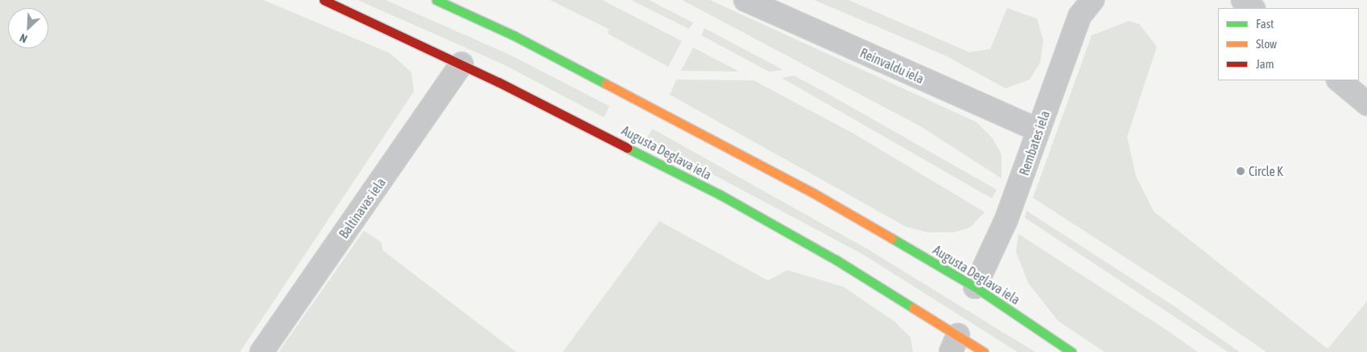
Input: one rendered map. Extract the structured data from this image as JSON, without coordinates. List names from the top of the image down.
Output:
{
  "streets": {
    "main road": ["Augusta Deglava iela"],
    "street": ["Reinvaldu iela", "Rembates iela", "Baltinavas iela"]
  },
  "crossings": [
    ["Reinvaldu iela", "Rembates iela"],
    ["Rembates iela", "Augusta Deglava iela"],
    ["Augusta Deglava iela", "Baltinavas iela"]
  ],
  "places": ["Circle K"],
  "legend": ["Fast", "Slow", "Jam"],
  "north": "bottom left"
}
